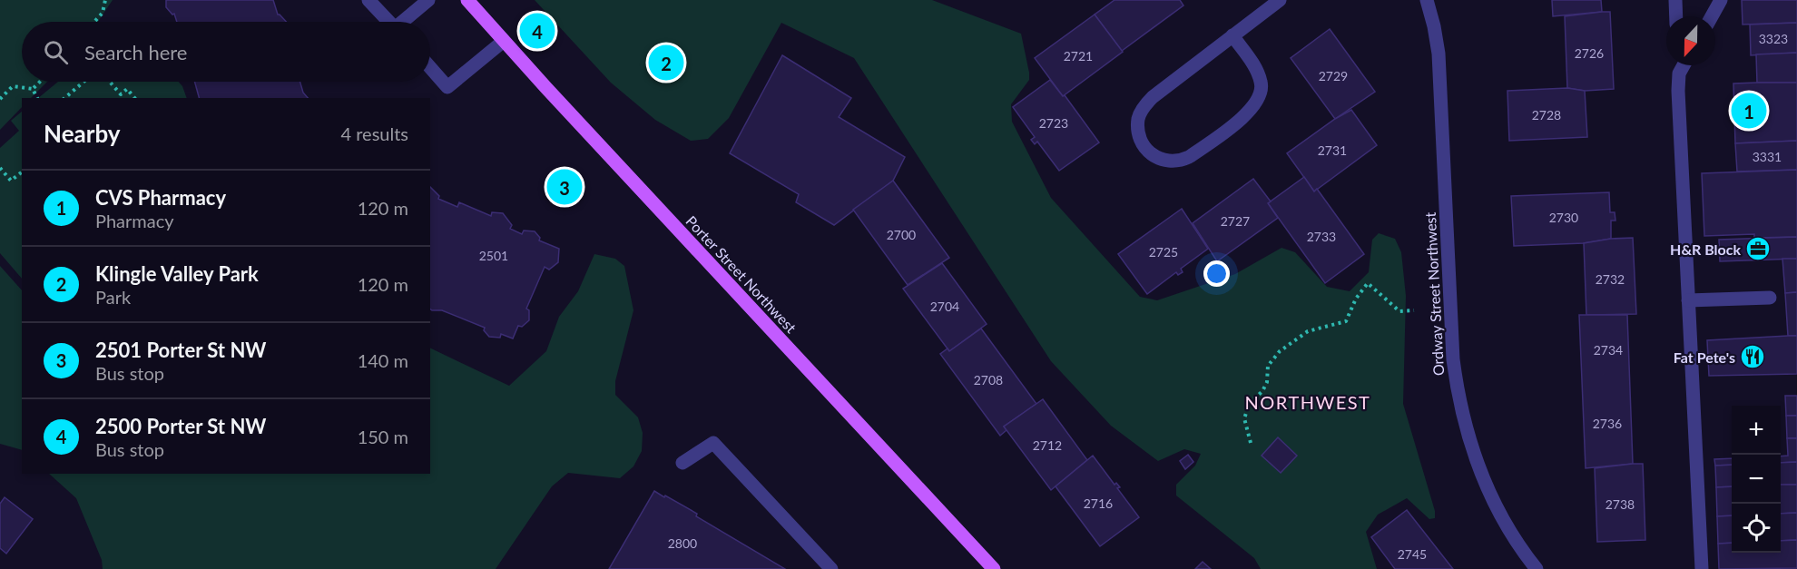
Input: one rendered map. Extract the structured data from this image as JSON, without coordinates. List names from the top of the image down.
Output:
{
  "streets": {
    "main road": ["Porter Street Northwest"],
    "street": ["Ordway Street Northwest"]
  },
  "districts": ["NORTHWEST"],
  "places": {
    "office": ["H&R Block"],
    "restaurant": ["Fat Pete's"]
  },
  "house_numbers": [
    "3323",
    "2726",
    "2721",
    "2729",
    "2728",
    "2723",
    "2731",
    "3331",
    "2730",
    "2727",
    "2700",
    "2733",
    "2725",
    "2501",
    "2732",
    "2704",
    "2734",
    "2708",
    "2736",
    "2712",
    "2716",
    "2738",
    "2800",
    "2745"
  ],
  "north": "bottom",
  "page": {
    "pins": [
      "4",
      "2",
      "1",
      "3"
    ],
    "search": "Search here",
    "heading": ["Nearby", "4 results"],
    "list": [
      {
        "mark": "1",
        "name": "CVS Pharmacy",
        "note": "Pharmacy",
        "value": "120 m"
      },
      {
        "mark": "2",
        "name": "Klingle Valley Park",
        "note": "Park",
        "value": "120 m"
      },
      {
        "mark": "3",
        "name": "2501 Porter St NW",
        "note": "Bus stop",
        "value": "140 m"
      },
      {
        "mark": "4",
        "name": "2500 Porter St NW",
        "note": "Bus stop",
        "value": "150 m"
      }
    ],
    "map_buttons": ["+", "−"]
  }
}
